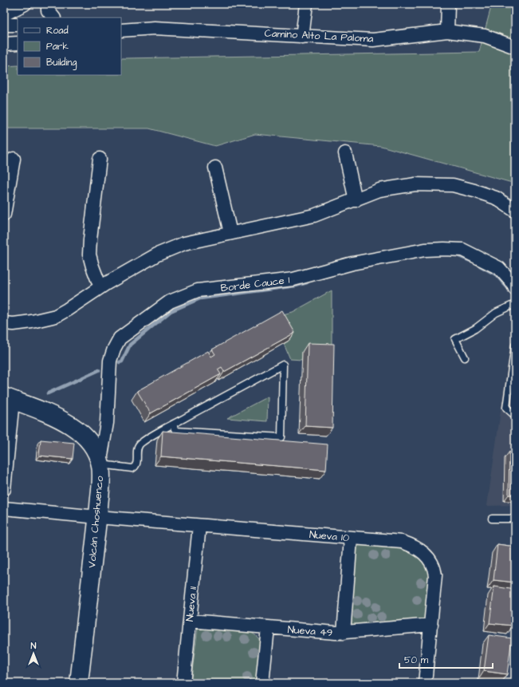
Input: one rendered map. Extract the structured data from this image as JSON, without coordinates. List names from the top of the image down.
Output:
{
  "streets": {
    "street": [
      "Camino Alto La Paloma",
      "Borde Cauce 1",
      "Volcán Choshuenco",
      "Nueva 10",
      "Nueva 11",
      "Nueva 49"
    ]
  },
  "crossings": [
    ["Borde Cauce 1", "Volcán Choshuenco"],
    ["Volcán Choshuenco", "Nueva 10"],
    ["Nueva 10", "Nueva 11"],
    ["Nueva 10", "Nueva 49"],
    ["Nueva 11", "Nueva 49"]
  ],
  "legend": ["Road", "Park", "Building"],
  "scale_bar": "50 m",
  "north": "top"
}
